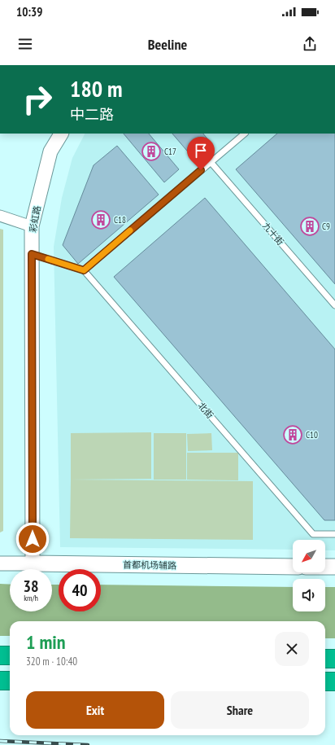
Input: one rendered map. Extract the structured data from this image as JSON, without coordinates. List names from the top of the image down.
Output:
{
  "streets": {
    "main road": ["首都机场辅路"],
    "street": ["彩虹路"],
    "lane": ["九十街", "北街"]
  },
  "crossings": [
    ["彩虹路", "首都机场辅路"]
  ],
  "places": {
    "building": [
      "C17",
      "C18",
      "C9",
      "C10"
    ]
  },
  "north": "bottom left",
  "page": {
    "status": "10:39",
    "header": "Beeline",
    "turn": ["180 m", "中二路"],
    "speed": "38 km/h",
    "limit": "40",
    "heading": ["1 min", "320 m · 10:40"],
    "buttons": ["Exit", "Share"]
  }
}
